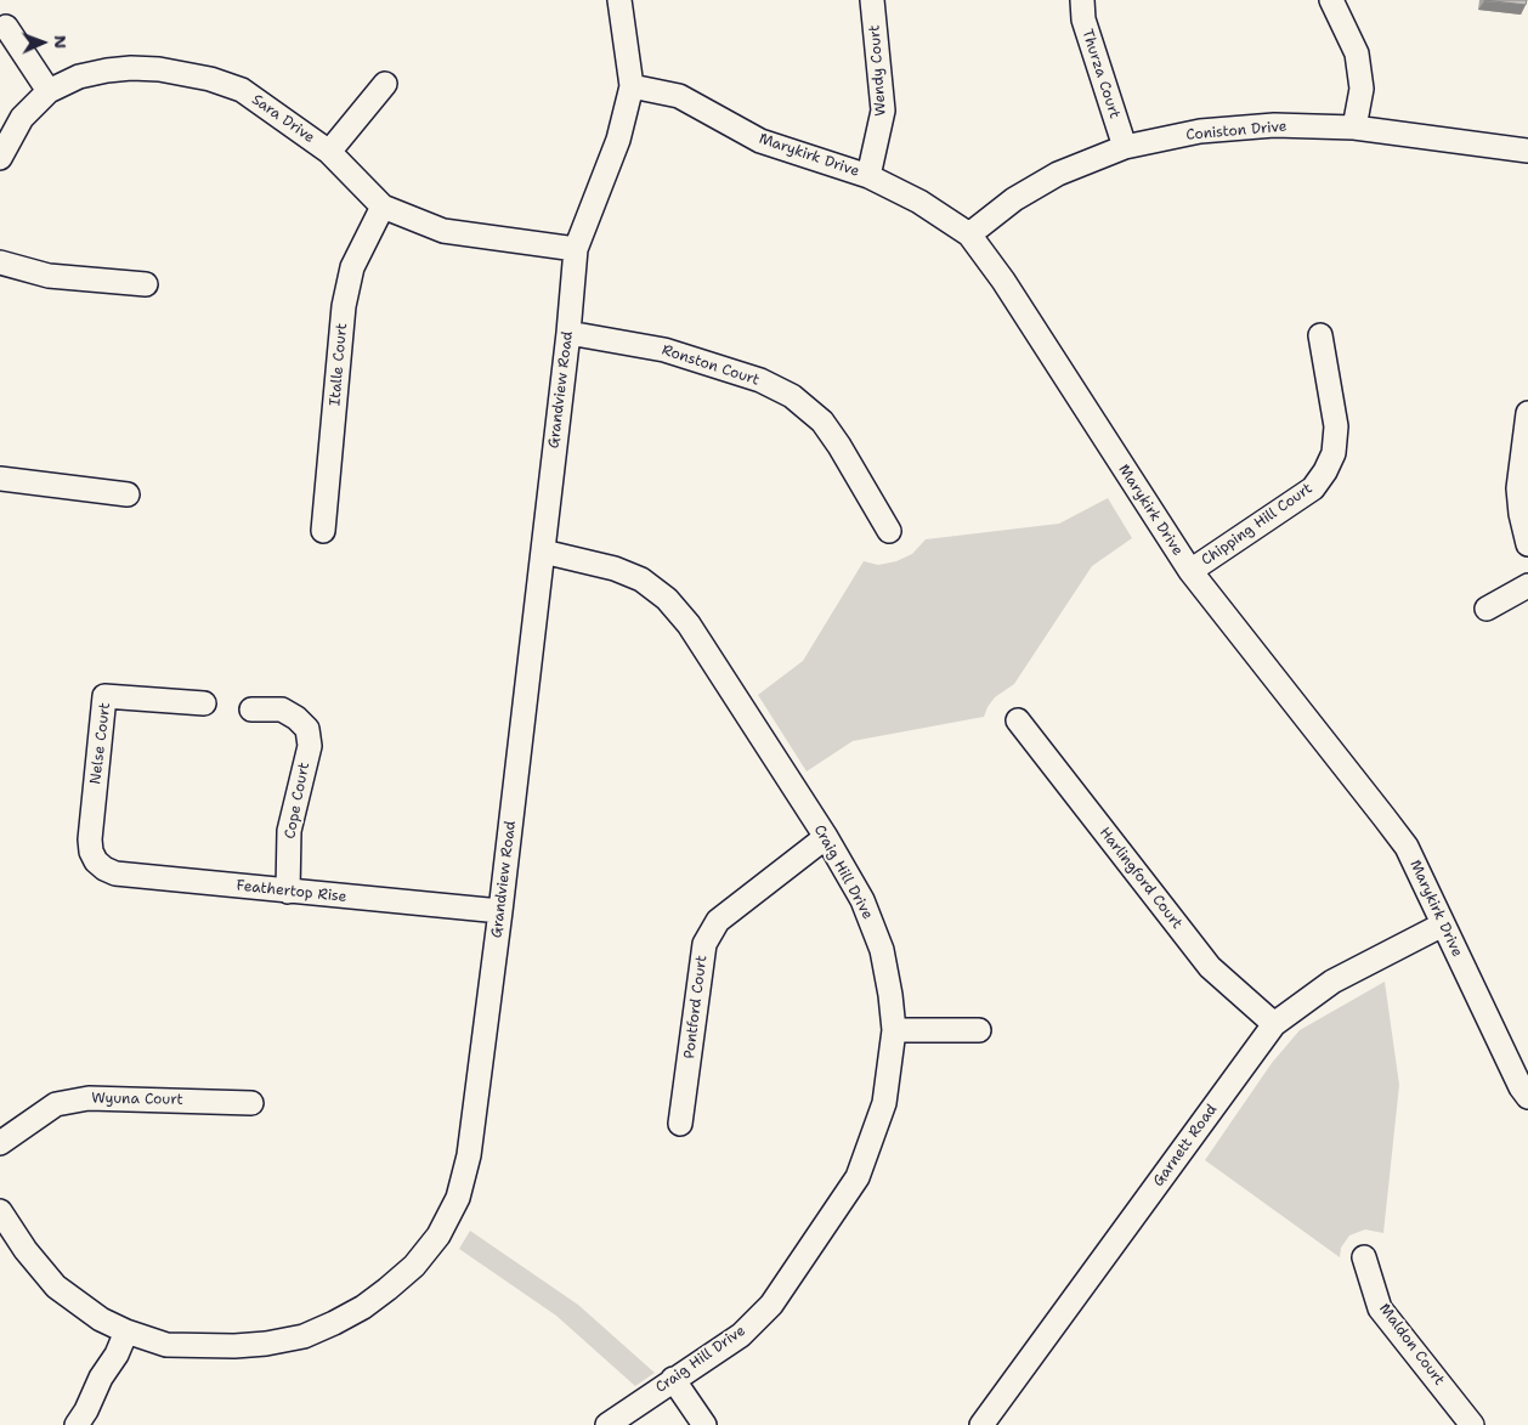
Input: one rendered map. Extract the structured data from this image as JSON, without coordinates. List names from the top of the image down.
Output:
{
  "streets": {
    "street": [
      "Wendy Court",
      "Thurza Court",
      "Sara Drive",
      "Coniston Drive",
      "Marykirk Drive",
      "Italle Court",
      "Ronston Court",
      "Grandview Road",
      "Chipping Hill Court",
      "Nelse Court",
      "Cope Court",
      "Craig Hill Drive",
      "Harlingford Court",
      "Feathertop Rise",
      "Pontford Court",
      "Wyuna Court",
      "Garnett Road",
      "Maldon Court"
    ]
  },
  "crossings": [
    ["Wendy Court", "Marykirk Drive"],
    ["Thurza Court", "Coniston Drive"],
    ["Sara Drive", "Italle Court"],
    ["Sara Drive", "Grandview Road"],
    ["Coniston Drive", "Marykirk Drive"],
    ["Marykirk Drive", "Grandview Road"],
    ["Marykirk Drive", "Chipping Hill Court"],
    ["Marykirk Drive", "Garnett Road"],
    ["Ronston Court", "Grandview Road"],
    ["Grandview Road", "Craig Hill Drive"],
    ["Grandview Road", "Feathertop Rise"],
    ["Nelse Court", "Feathertop Rise"],
    ["Cope Court", "Feathertop Rise"],
    ["Craig Hill Drive", "Pontford Court"],
    ["Harlingford Court", "Garnett Road"]
  ],
  "north": "right"
}
